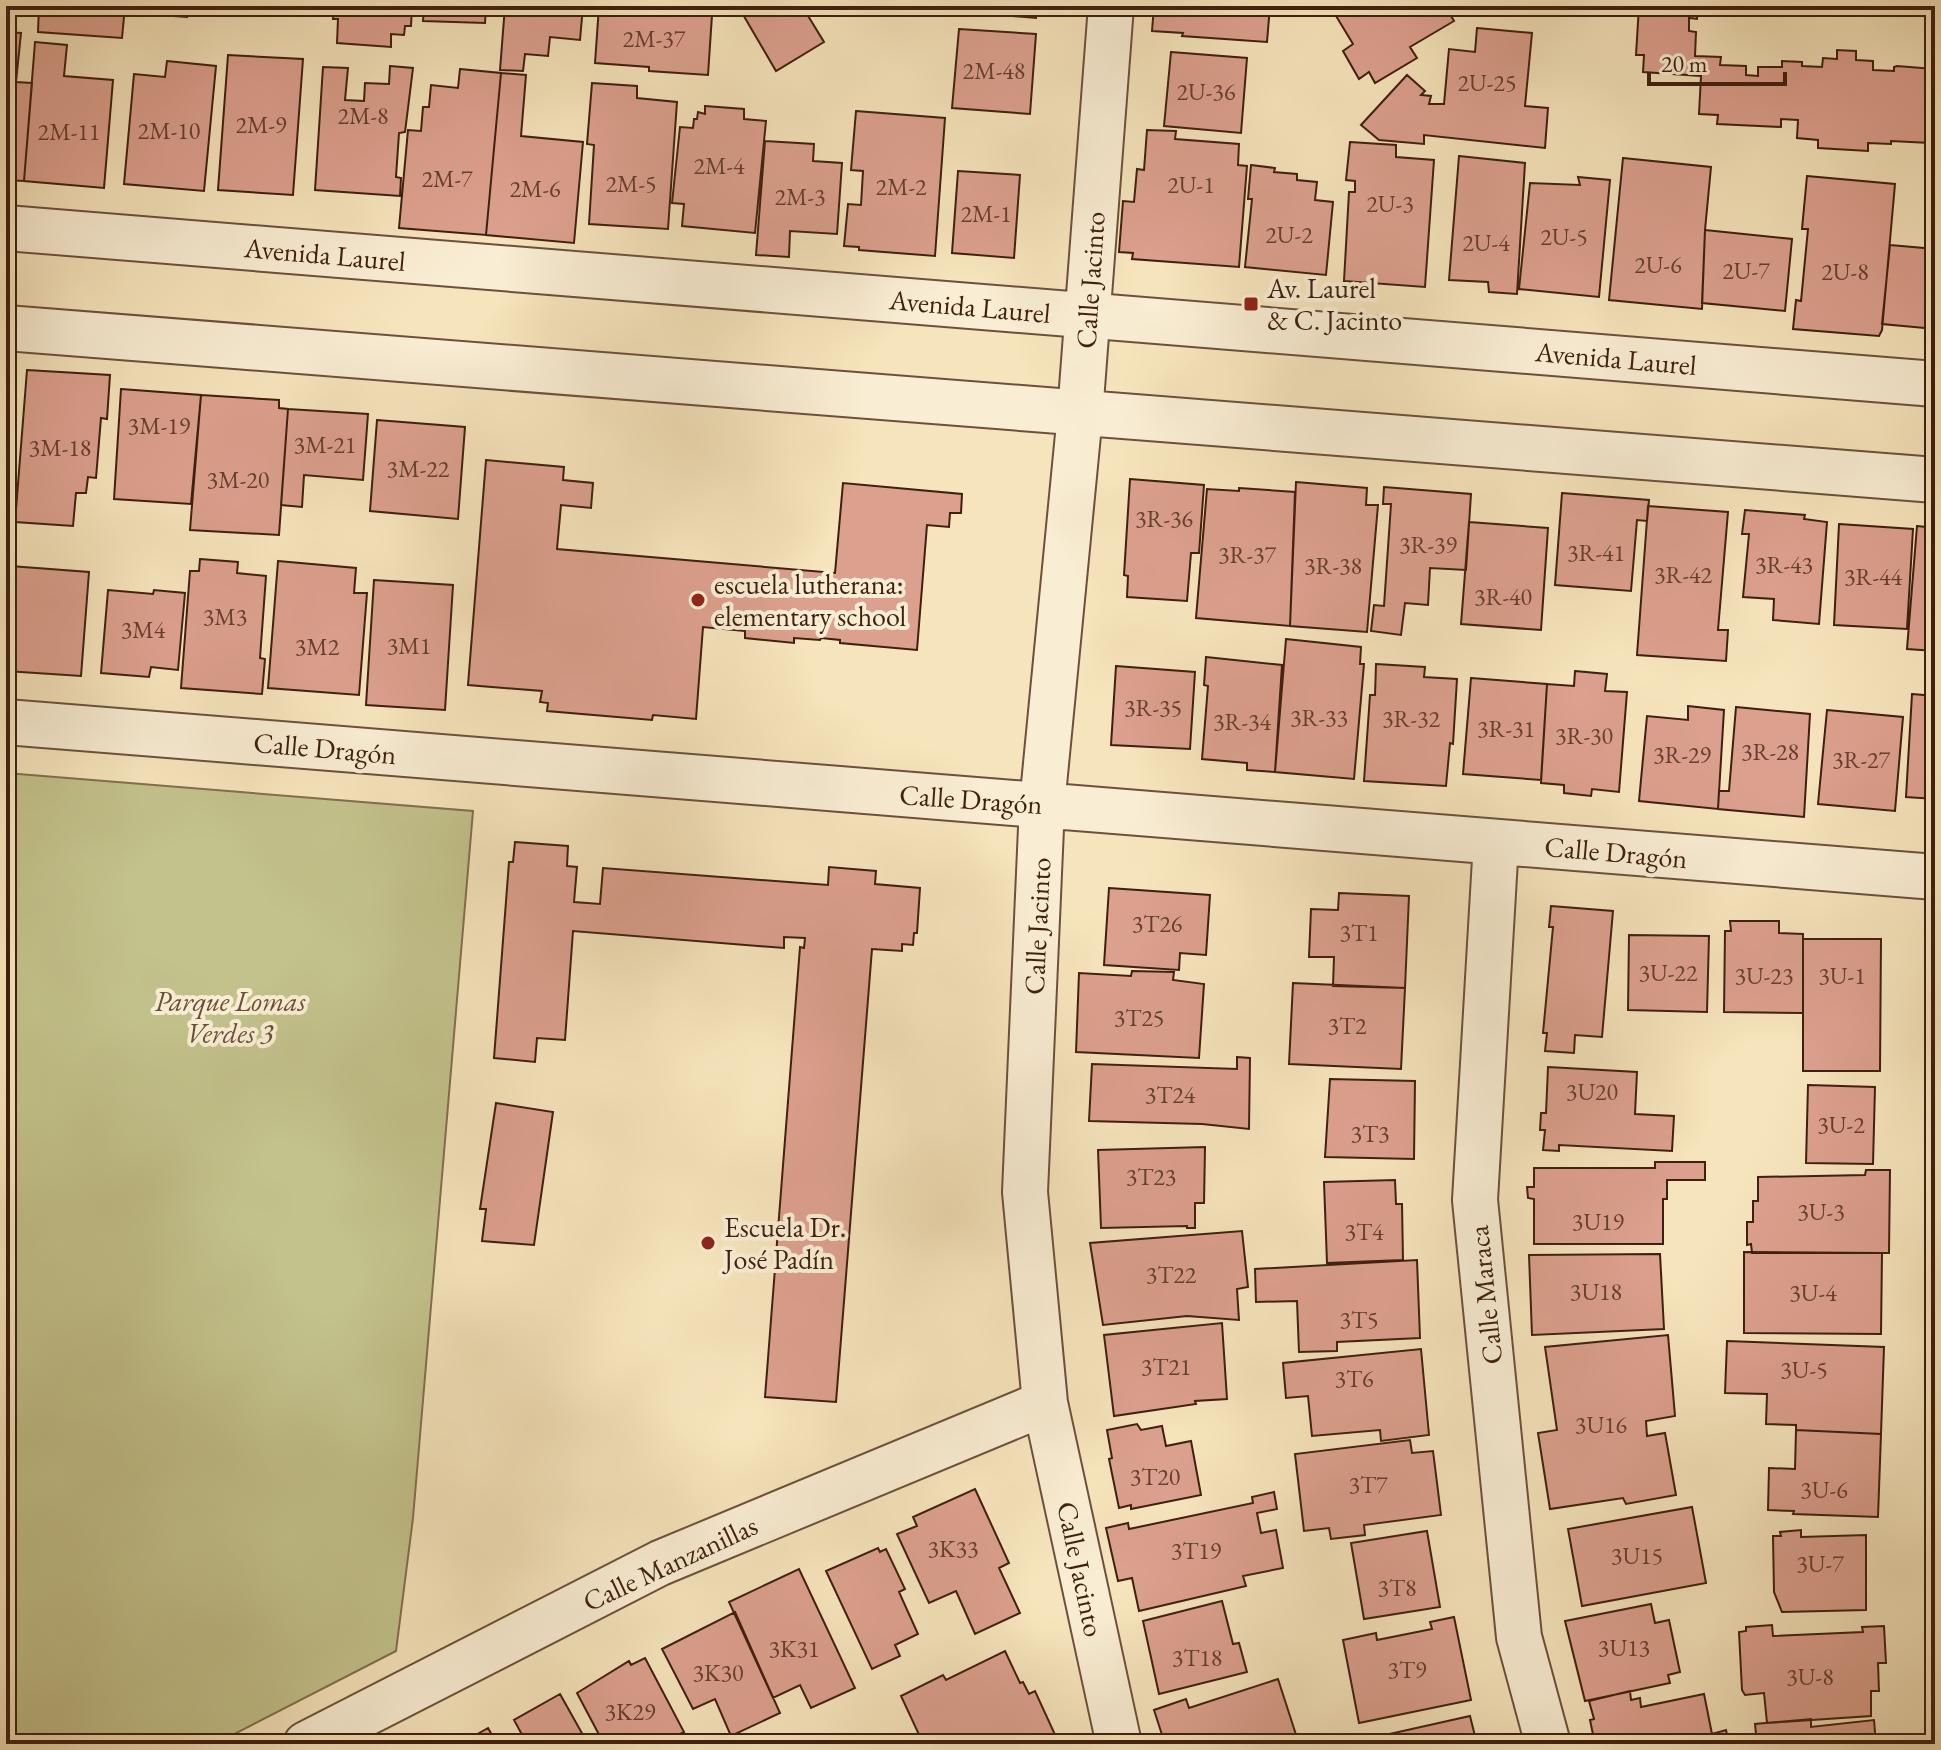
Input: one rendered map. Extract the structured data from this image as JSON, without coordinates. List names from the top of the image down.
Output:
{
  "streets": {
    "street": [
      "Avenida Laurel",
      "Calle Jacinto",
      "Calle Dragón",
      "Calle Maraca",
      "Calle Manzanillas"
    ]
  },
  "crossings": [
    ["Avenida Laurel", "Calle Jacinto"],
    ["Calle Jacinto", "Calle Dragón"],
    ["Calle Jacinto", "Calle Manzanillas"],
    ["Calle Dragón", "Calle Maraca"]
  ],
  "parks": ["Parque Lomas Verdes 3"],
  "places": {
    "transit": ["Av. Laurel & C. Jacinto"],
    "other": ["escuela lutherana: elementary school", "Escuela Dr. José Padín"]
  },
  "house_numbers": [
    "2M-37",
    "2M-48",
    "2U-25",
    "2U-36",
    "2M-8",
    "2M-9",
    "2M-10",
    "2M-11",
    "2M-4",
    "2M-7",
    "2M-5",
    "2U-1",
    "2M-2",
    "2M-6",
    "2M-3",
    "2U-3",
    "2M-1",
    "2U-2",
    "2U-5",
    "2U-4",
    "2U-6",
    "2U-7",
    "2U-8",
    "3M-19",
    "3M-21",
    "3M-18",
    "3M-22",
    "3M-20",
    "3R-36",
    "3R-39",
    "3R-41",
    "3R-37",
    "3R-43",
    "3R-38",
    "3R-42",
    "3R-44",
    "3R-40",
    "3M3",
    "3M4",
    "3M1",
    "3M2",
    "3R-35",
    "3R-33",
    "3R-32",
    "3R-34",
    "3R-31",
    "3R-30",
    "3R-28",
    "3R-29",
    "3R-27",
    "3T26",
    "3T1",
    "3U-22",
    "3U-23",
    "3U-1",
    "3T25",
    "3T2",
    "3U20",
    "3T24",
    "3U-2",
    "3T3",
    "3T23",
    "3U-3",
    "3U19",
    "3T4",
    "3T22",
    "3U18",
    "3U-4",
    "3T5",
    "3T21",
    "3U-5",
    "3T6",
    "3U16",
    "3T20",
    "3T7",
    "3U-6",
    "3K33",
    "3T19",
    "3U15",
    "3U-7",
    "3T8",
    "3U13",
    "3K31",
    "3T18",
    "3T9",
    "3K30",
    "3U-8",
    "3K29"
  ],
  "scale_bar": "20 m"
}
